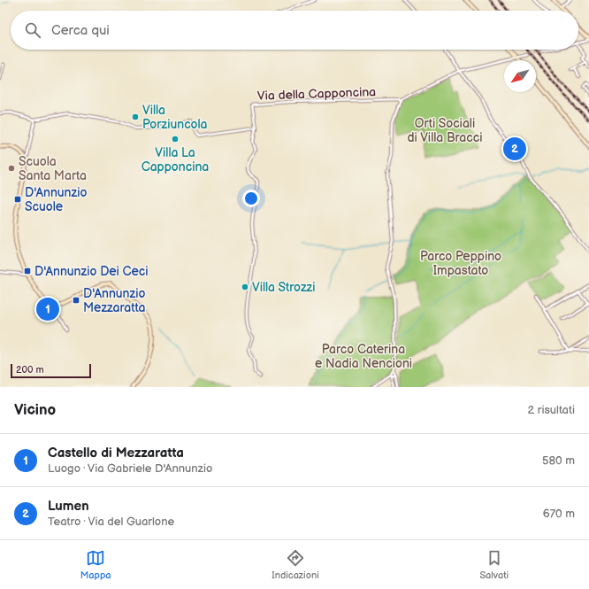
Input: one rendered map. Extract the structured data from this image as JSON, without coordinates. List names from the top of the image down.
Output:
{
  "streets": {
    "street": ["Via della Capponcina"]
  },
  "parks": ["Orti Sociali di Villa Bracci", "Parco Peppino Impastato", "Parco Caterina e Nadia Nencioni"],
  "places": {
    "other": [
      "Villa Porziuncola",
      "Villa La Capponcina",
      "Scuola Santa Marta",
      "Villa Strozzi"
    ],
    "transit": ["D'Annunzio Scuole", "D'Annunzio Dei Ceci", "D'Annunzio Mezzaratta"]
  },
  "scale_bar": "200 m",
  "north": "bottom left",
  "page": {
    "search": "Cerca qui",
    "pins": ["2", "1"],
    "scale": "200 m",
    "heading": ["Vicino", "2 risultati"],
    "list": [
      {
        "mark": "1",
        "name": "Castello di Mezzaratta",
        "note": "Luogo · Via Gabriele D'Annunzio",
        "value": "580 m"
      },
      {
        "mark": "2",
        "name": "Lumen",
        "note": "Teatro · Via del Guarlone",
        "value": "670 m"
      }
    ],
    "nav": ["Mappa", "Indicazioni", "Salvati"]
  }
}
